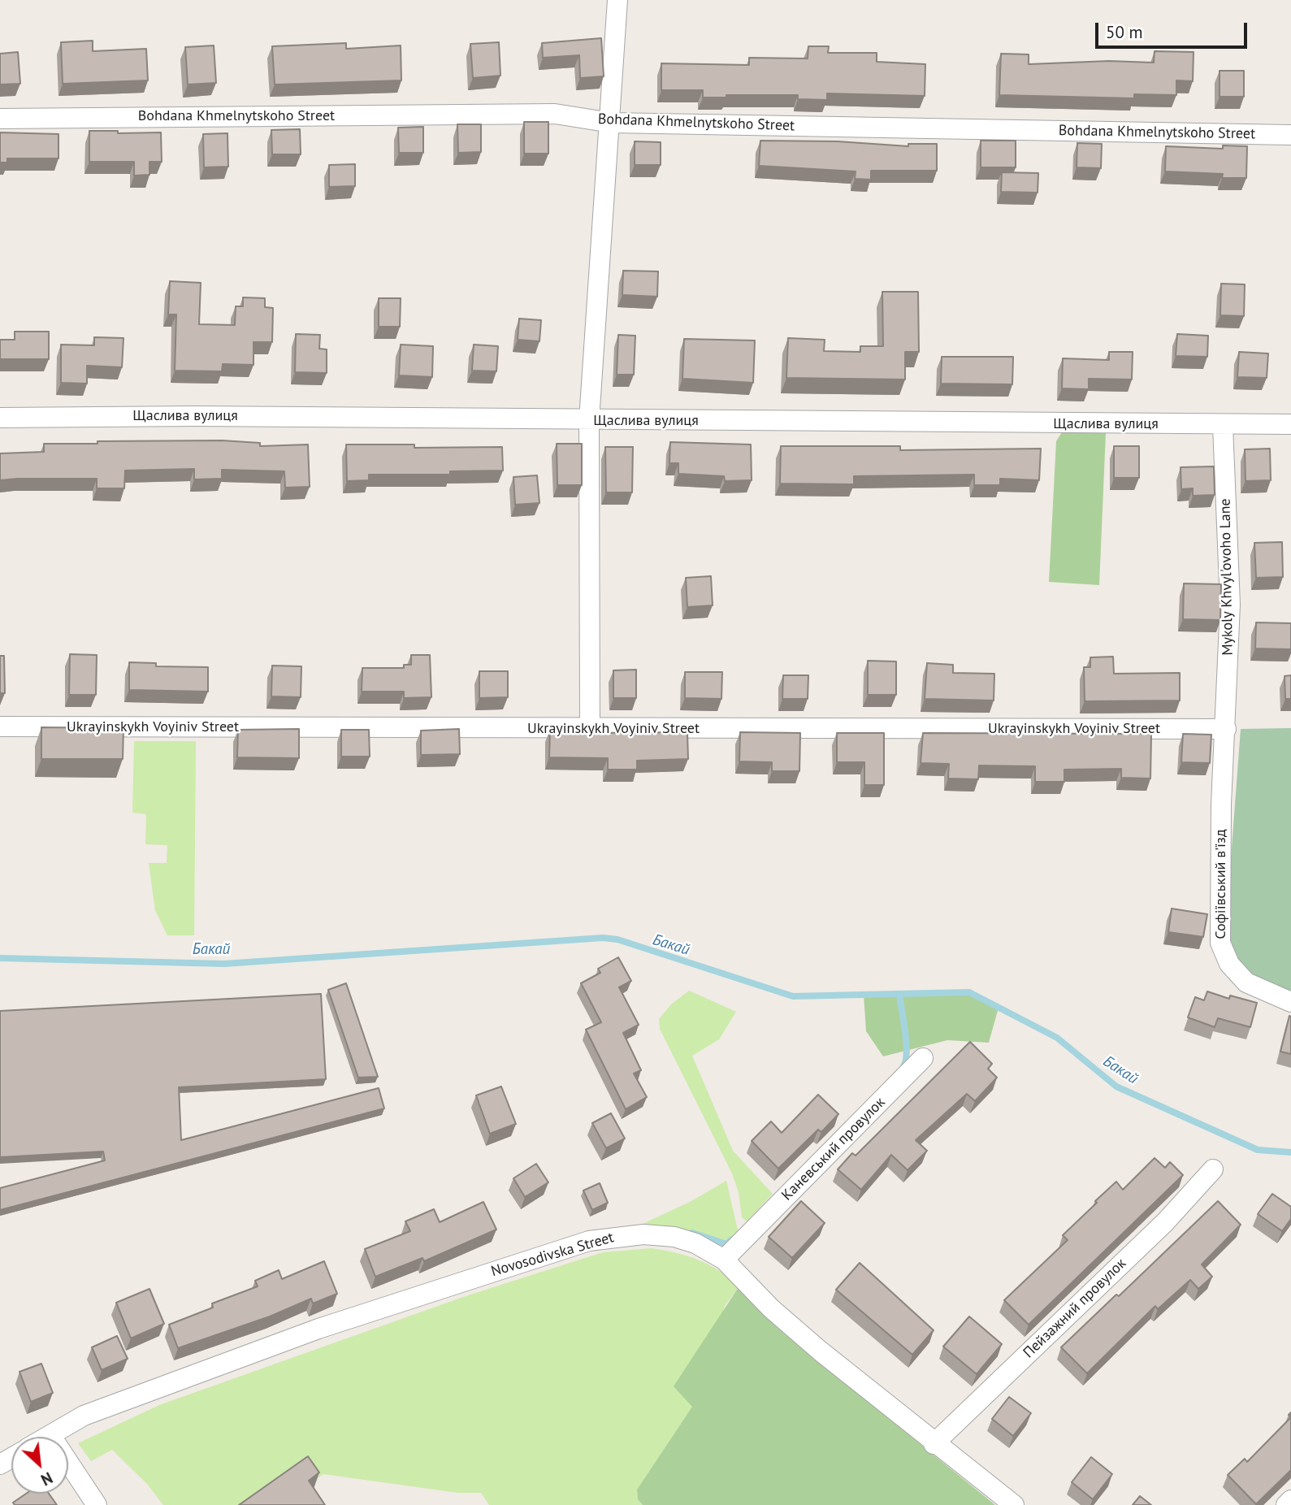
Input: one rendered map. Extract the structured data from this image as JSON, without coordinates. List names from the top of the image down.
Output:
{
  "streets": {
    "street": [
      "Bohdana Khmelnytskoho Street",
      "Щаслива вулиця",
      "Mykoly Khvyl'ovoho Lane",
      "Ukrayinskykh Voyiniv Street",
      "Софіївський в'їзд",
      "Каневський провулок",
      "Novosodivska Street",
      "Пейзажний провулок"
    ]
  },
  "crossings": [
    ["Щаслива вулиця", "Mykoly Khvyl'ovoho Lane"],
    ["Mykoly Khvyl'ovoho Lane", "Ukrayinskykh Voyiniv Street"],
    ["Mykoly Khvyl'ovoho Lane", "Софіївський в'їзд"],
    ["Ukrayinskykh Voyiniv Street", "Софіївський в'їзд"],
    ["Каневський провулок", "Novosodivska Street"],
    ["Novosodivska Street", "Пейзажний провулок"]
  ],
  "water": ["Бакай"],
  "scale_bar": "50 m",
  "north": "bottom right"
}
